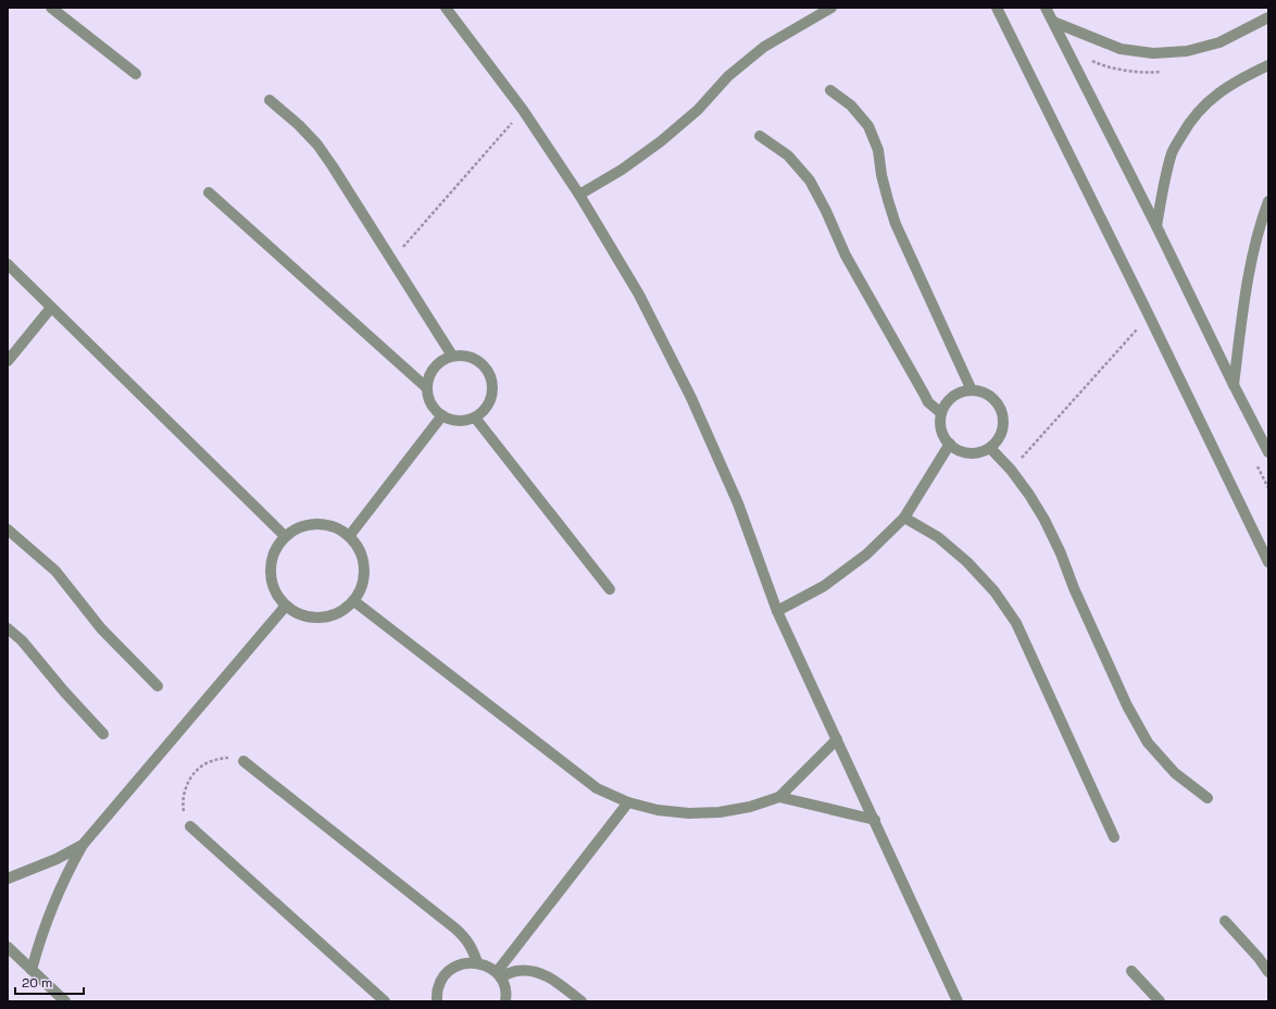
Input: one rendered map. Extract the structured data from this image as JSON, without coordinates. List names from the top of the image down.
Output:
{
  "scale_bar": "20 m"
}
